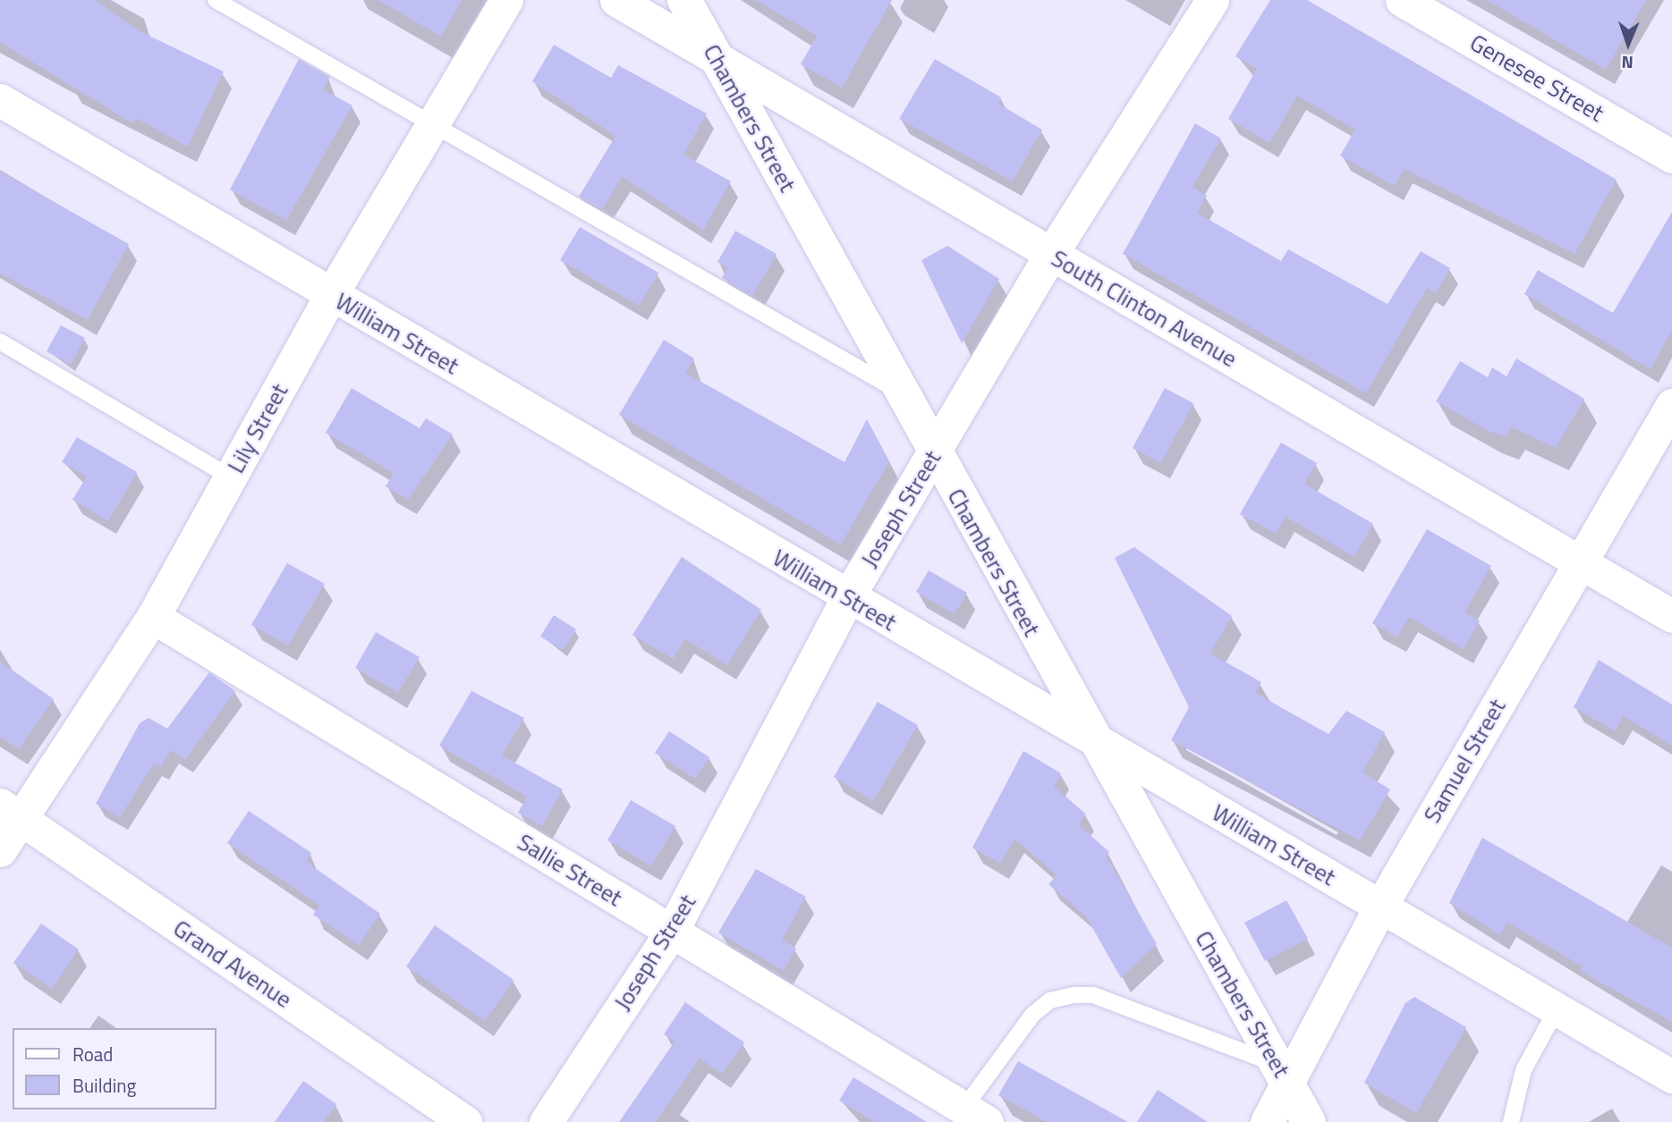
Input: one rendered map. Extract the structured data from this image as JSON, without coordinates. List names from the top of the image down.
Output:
{
  "streets": {
    "street": [
      "Genesee Street",
      "Chambers Street",
      "South Clinton Avenue",
      "William Street",
      "Lily Street",
      "Joseph Street",
      "Samuel Street",
      "Sallie Street",
      "Grand Avenue"
    ]
  },
  "crossings": [
    ["Chambers Street", "South Clinton Avenue"],
    ["Chambers Street", "William Street"],
    ["Chambers Street", "Joseph Street"],
    ["Chambers Street", "Samuel Street"],
    ["South Clinton Avenue", "Joseph Street"],
    ["South Clinton Avenue", "Samuel Street"],
    ["William Street", "Lily Street"],
    ["William Street", "Joseph Street"],
    ["William Street", "Samuel Street"],
    ["Lily Street", "Sallie Street"],
    ["Lily Street", "Grand Avenue"],
    ["Joseph Street", "Sallie Street"]
  ],
  "legend": ["Road", "Building"],
  "north": "bottom"
}
